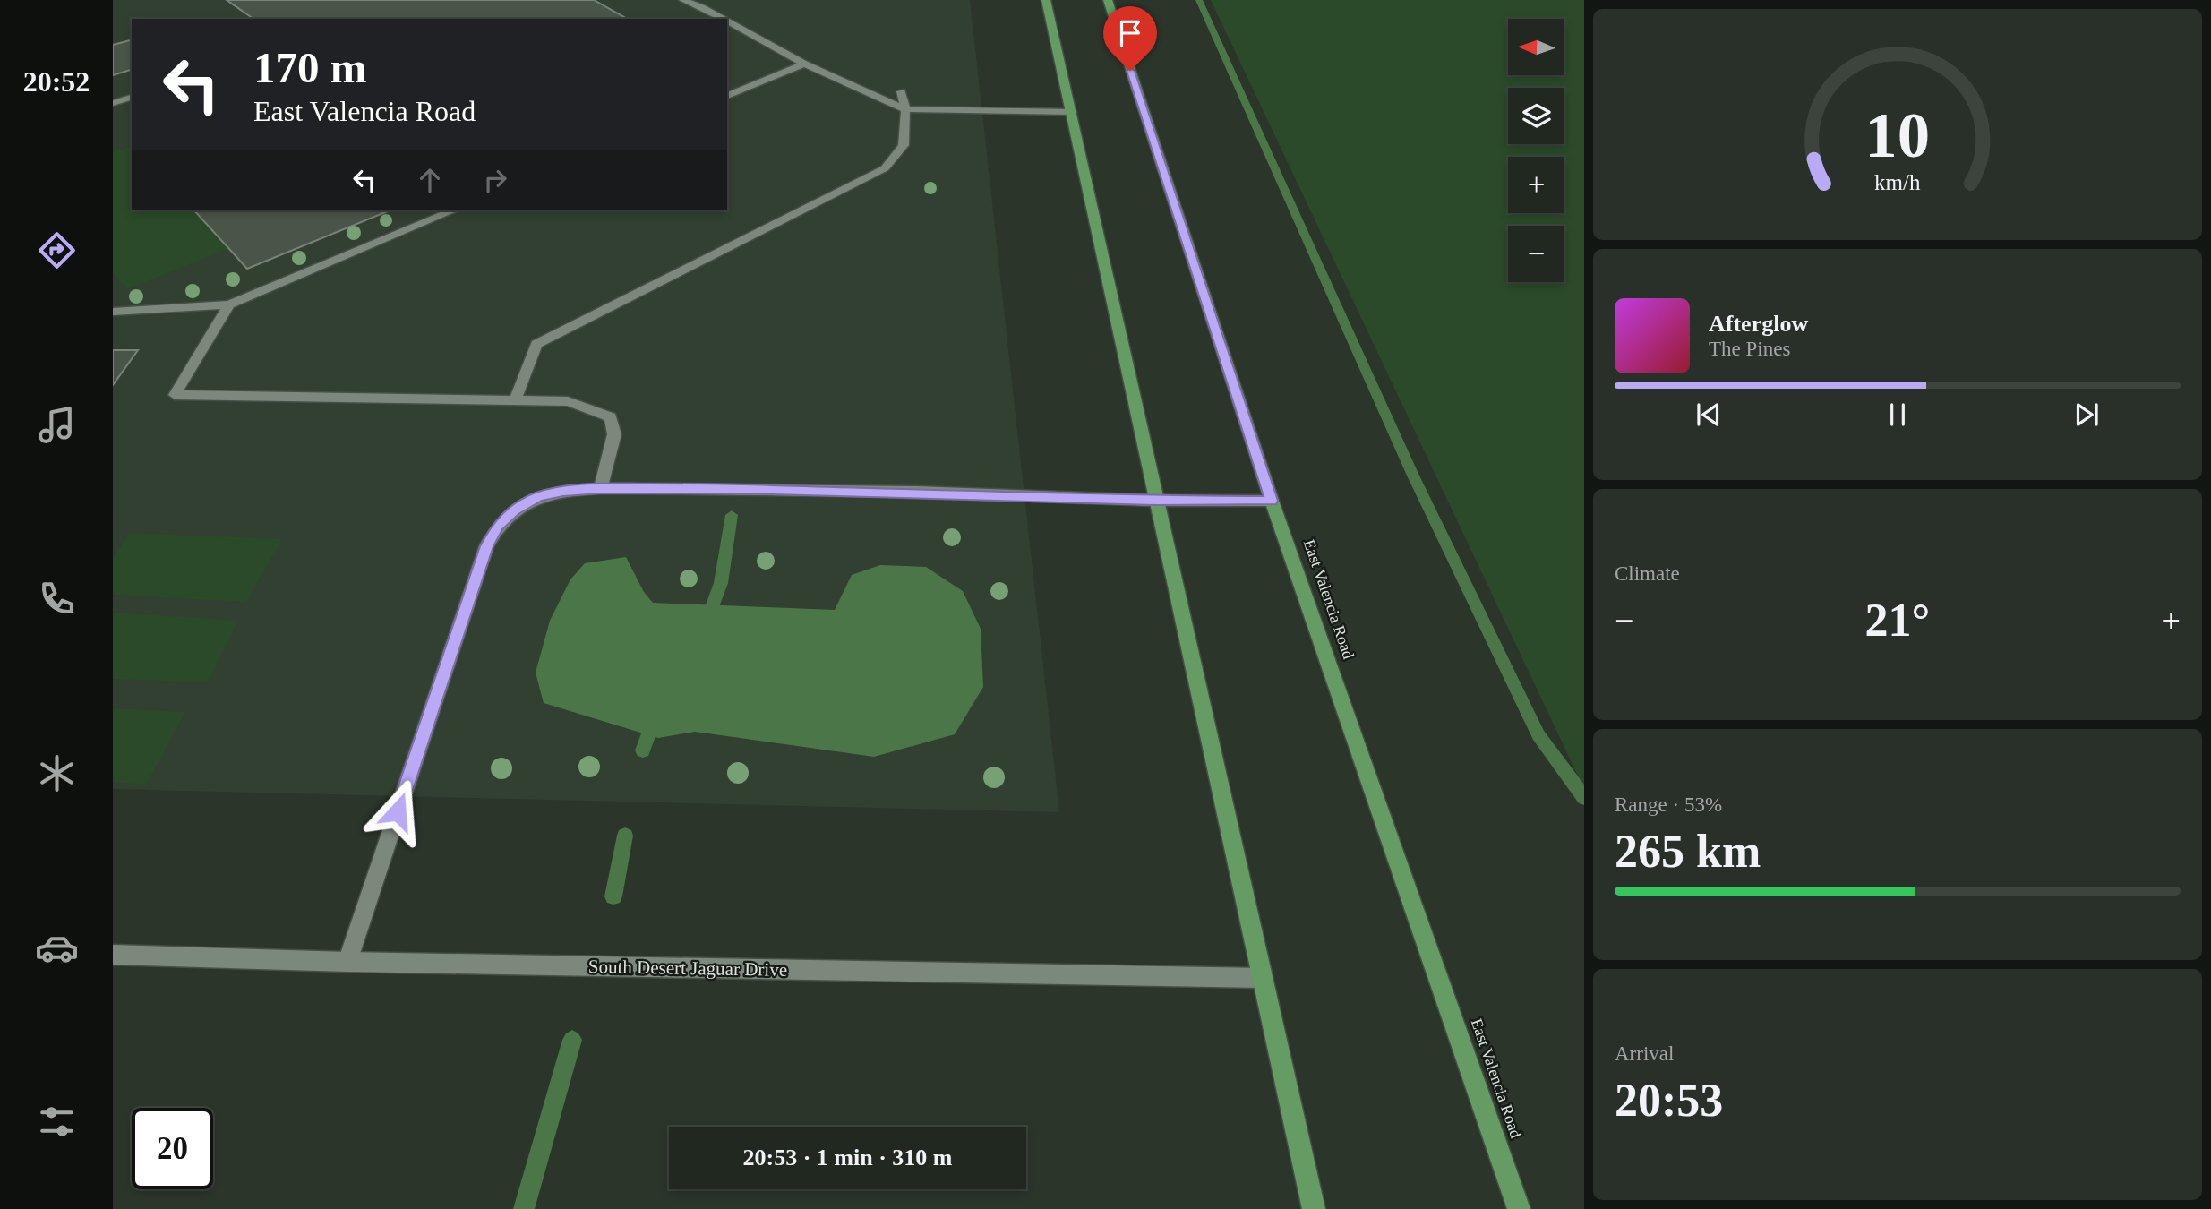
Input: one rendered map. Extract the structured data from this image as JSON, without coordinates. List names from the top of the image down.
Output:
{
  "streets": {
    "main road": ["East Valencia Road"],
    "street": ["South Desert Jaguar Drive"]
  },
  "north": "left",
  "page": {
    "tabs": "20:52",
    "map_buttons": ["+", "−"],
    "turn": ["170 m", "East Valencia Road"],
    "song": ["Afterglow", "The Pines"],
    "tile": [
      "Climate",
      ["Range · 53%", "265 km"],
      ["Arrival", "20:53"]
    ],
    "heat": ["−", "21°", "+"],
    "limit": "20",
    "trip": "20:53 · 1 min · 310 m",
    "gauge": ["10", "km/h"]
  }
}
